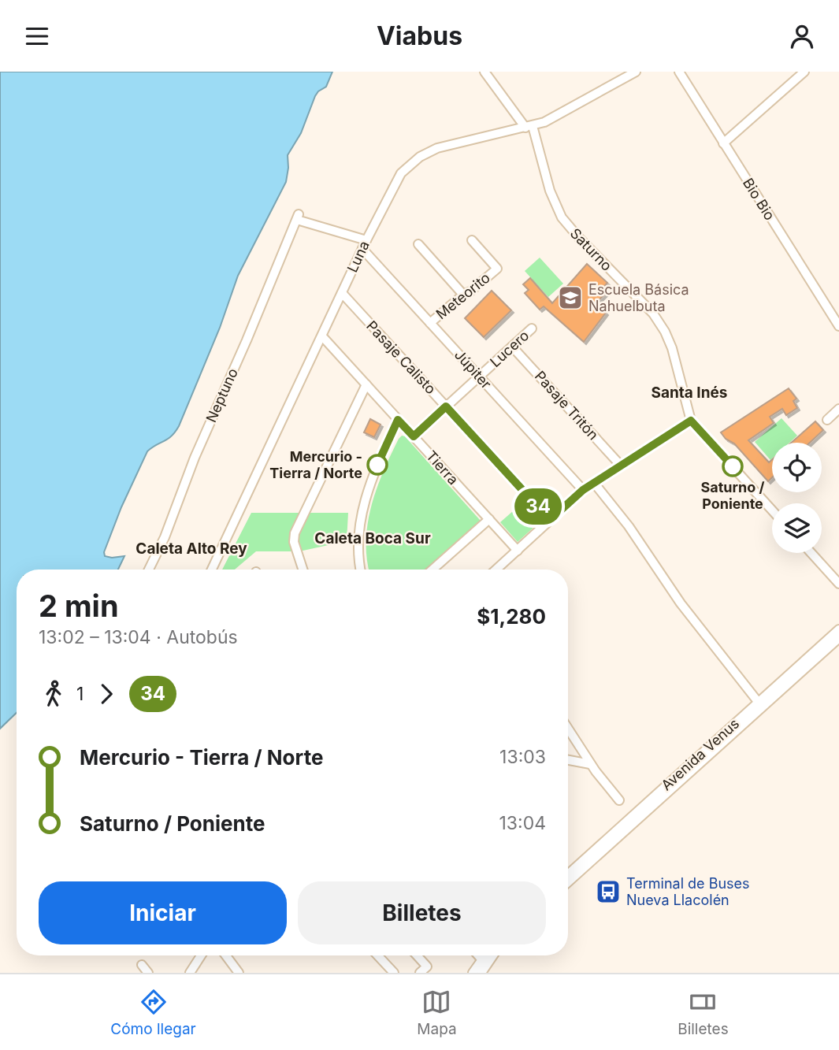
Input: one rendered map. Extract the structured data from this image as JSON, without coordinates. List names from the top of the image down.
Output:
{
  "streets": {
    "street": [
      "Bio Bio",
      "Saturno",
      "Luna",
      "Meteorito",
      "Lucero",
      "Pasaje Calisto",
      "Júpiter",
      "Neptuno",
      "Pasaje Tritón",
      "Tierra",
      "Avenida Venus"
    ]
  },
  "crossings": [
    ["Saturno", "Luna"],
    ["Luna", "Pasaje Calisto"],
    ["Luna", "Júpiter"],
    ["Luna", "Neptuno"],
    ["Luna", "Tierra"],
    ["Meteorito", "Júpiter"],
    ["Lucero", "Pasaje Calisto"],
    ["Lucero", "Júpiter"],
    ["Lucero", "Pasaje Tritón"],
    ["Lucero", "Tierra"],
    ["Júpiter", "Neptuno"]
  ],
  "districts": ["Santa Inés", "Caleta Boca Sur", "Caleta Alto Rey"],
  "places": {
    "school or university": ["Escuela Básica Nahuelbuta"],
    "other": ["Mercurio - Tierra / Norte", "Saturno / Poniente"],
    "bus stop": ["Terminal de Buses Nueva Llacolén"]
  },
  "lines": ["bus line 34"],
  "page": {
    "header": "Viabus",
    "on_map": "34",
    "heading": ["2 min", "13:02 – 13:04 · Autobús", "$1,280"],
    "legs": ["1", "34"],
    "list": [
      {
        "name": "Mercurio - Tierra / Norte",
        "value": "13:03"
      },
      {
        "name": "Saturno / Poniente",
        "value": "13:04"
      }
    ],
    "buttons": ["Iniciar", "Billetes"],
    "tabs": ["Cómo llegar", "Mapa", "Billetes"]
  }
}
